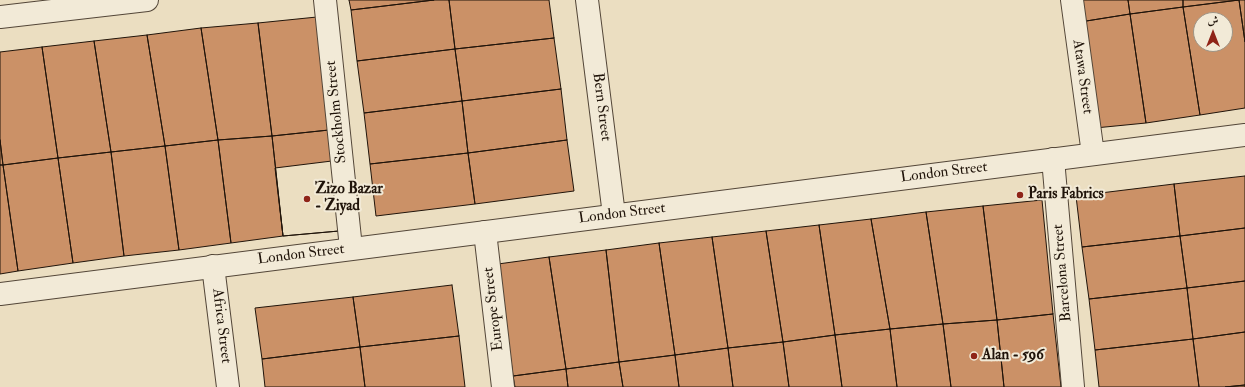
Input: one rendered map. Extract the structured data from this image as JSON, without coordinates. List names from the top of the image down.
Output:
{
  "streets": {
    "street": [
      "Atawa Street",
      "Bern Street",
      "Stockholm Street",
      "London Street",
      "Barcelona Street",
      "Europe Street",
      "Africa Street"
    ]
  },
  "crossings": [
    ["Atawa Street", "London Street"],
    ["Bern Street", "London Street"],
    ["Stockholm Street", "London Street"],
    ["London Street", "Barcelona Street"],
    ["London Street", "Europe Street"],
    ["London Street", "Africa Street"]
  ],
  "places": ["Paris Fabrics", "Zizo Bazar - Ziyad", "Alan - 596"],
  "north": "top"
}
